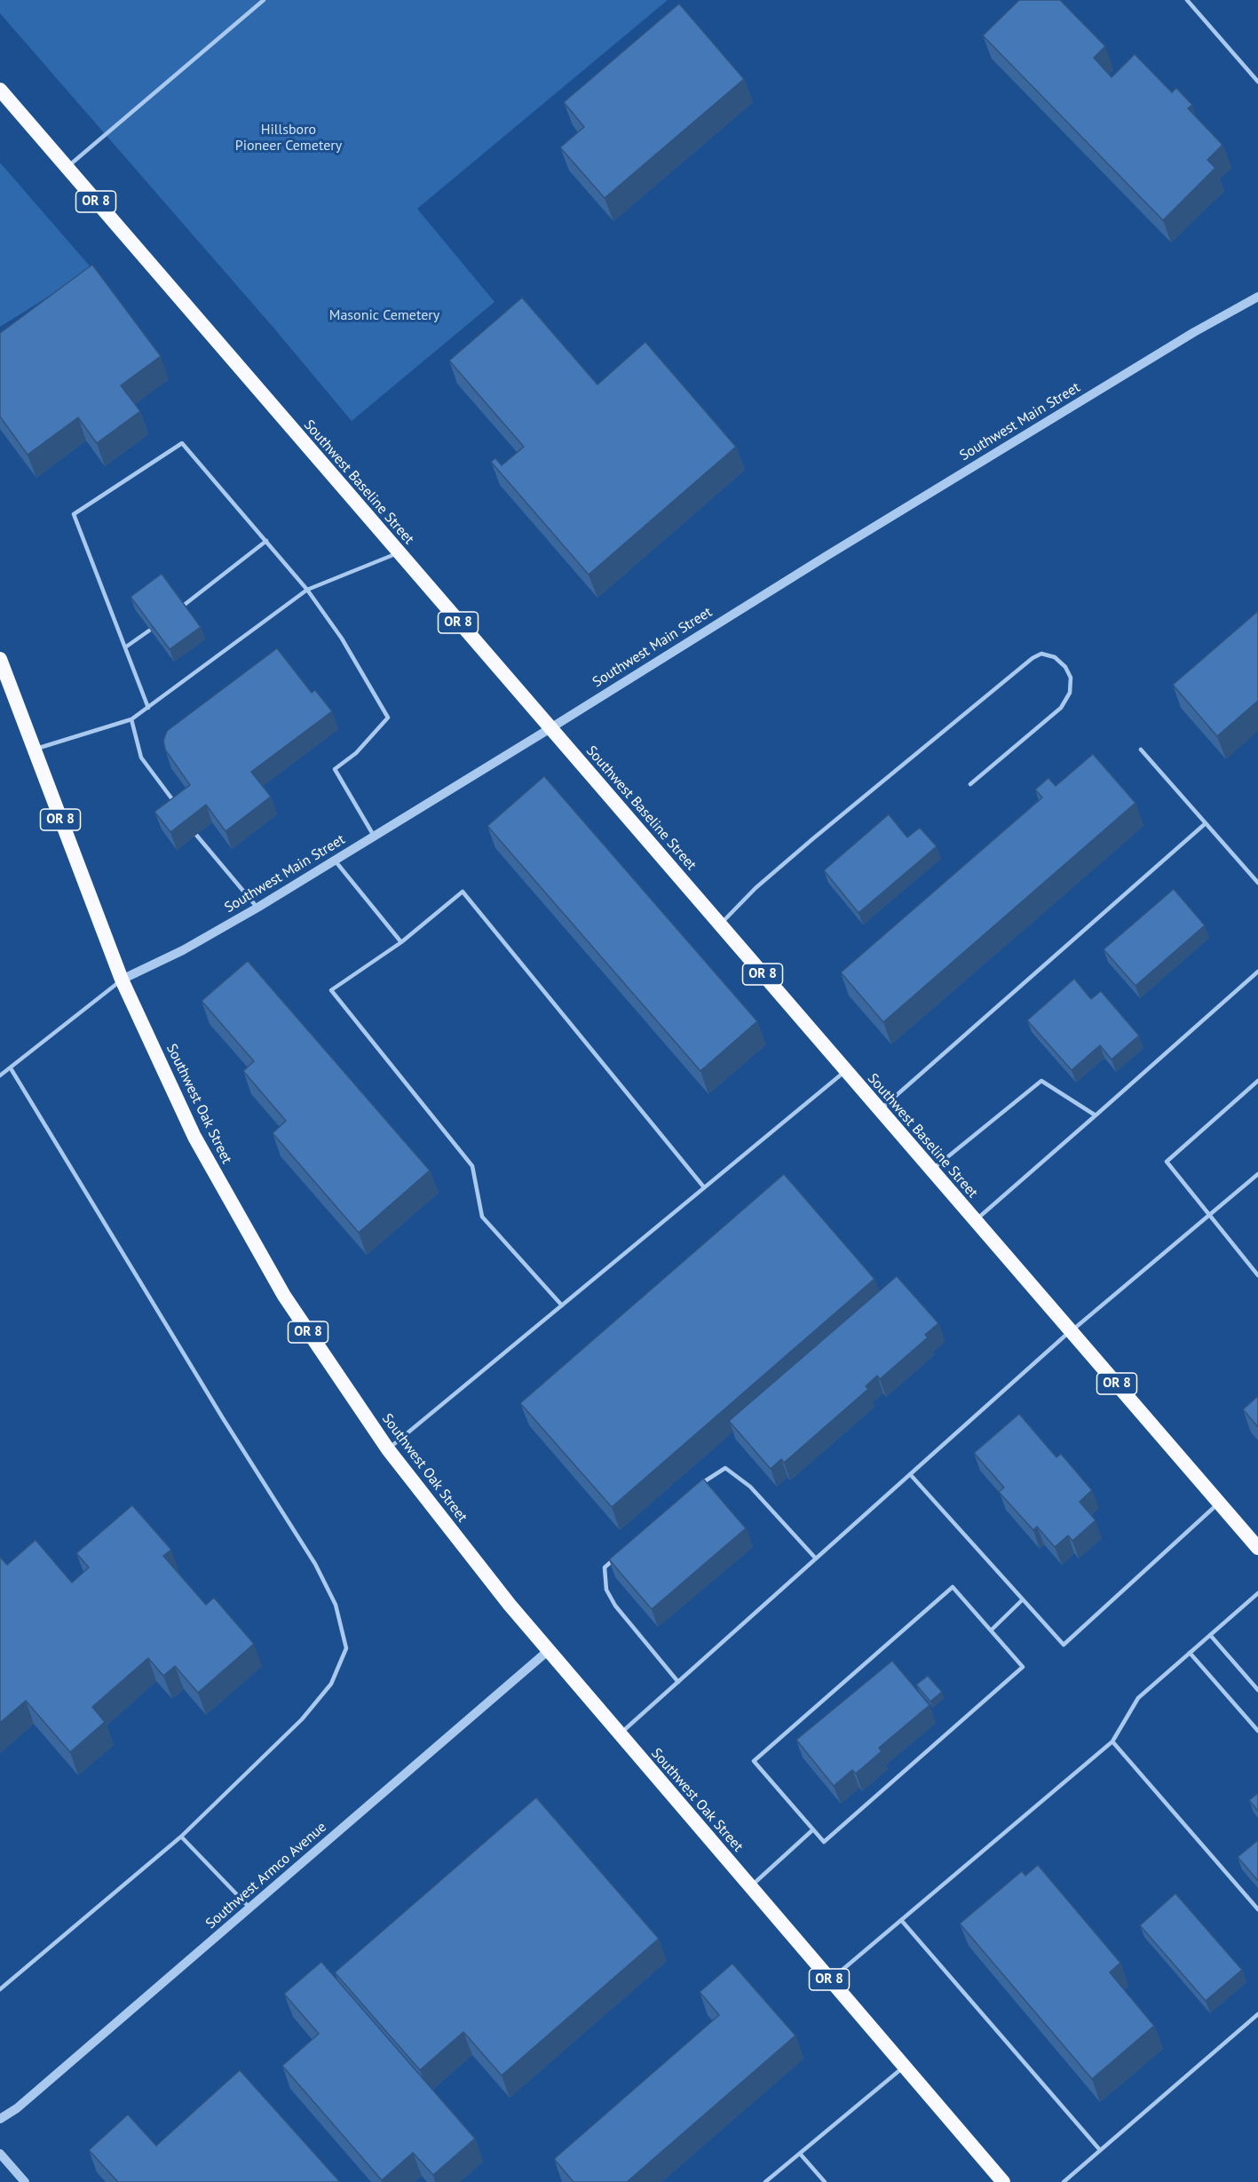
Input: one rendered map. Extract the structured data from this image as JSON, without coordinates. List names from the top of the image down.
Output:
{
  "streets": {
    "highway": ["OR 8", "Southwest Baseline Street", "Southwest Oak Street"],
    "street": ["Southwest Main Street", "Southwest Armco Avenue"]
  },
  "crossings": [
    ["Southwest Main Street", "Southwest Baseline Street"],
    ["Southwest Main Street", "Southwest Oak Street"],
    ["Southwest Oak Street", "Southwest Armco Avenue"]
  ],
  "parks": ["Hillsboro Pioneer Cemetery", "Masonic Cemetery"]
}
